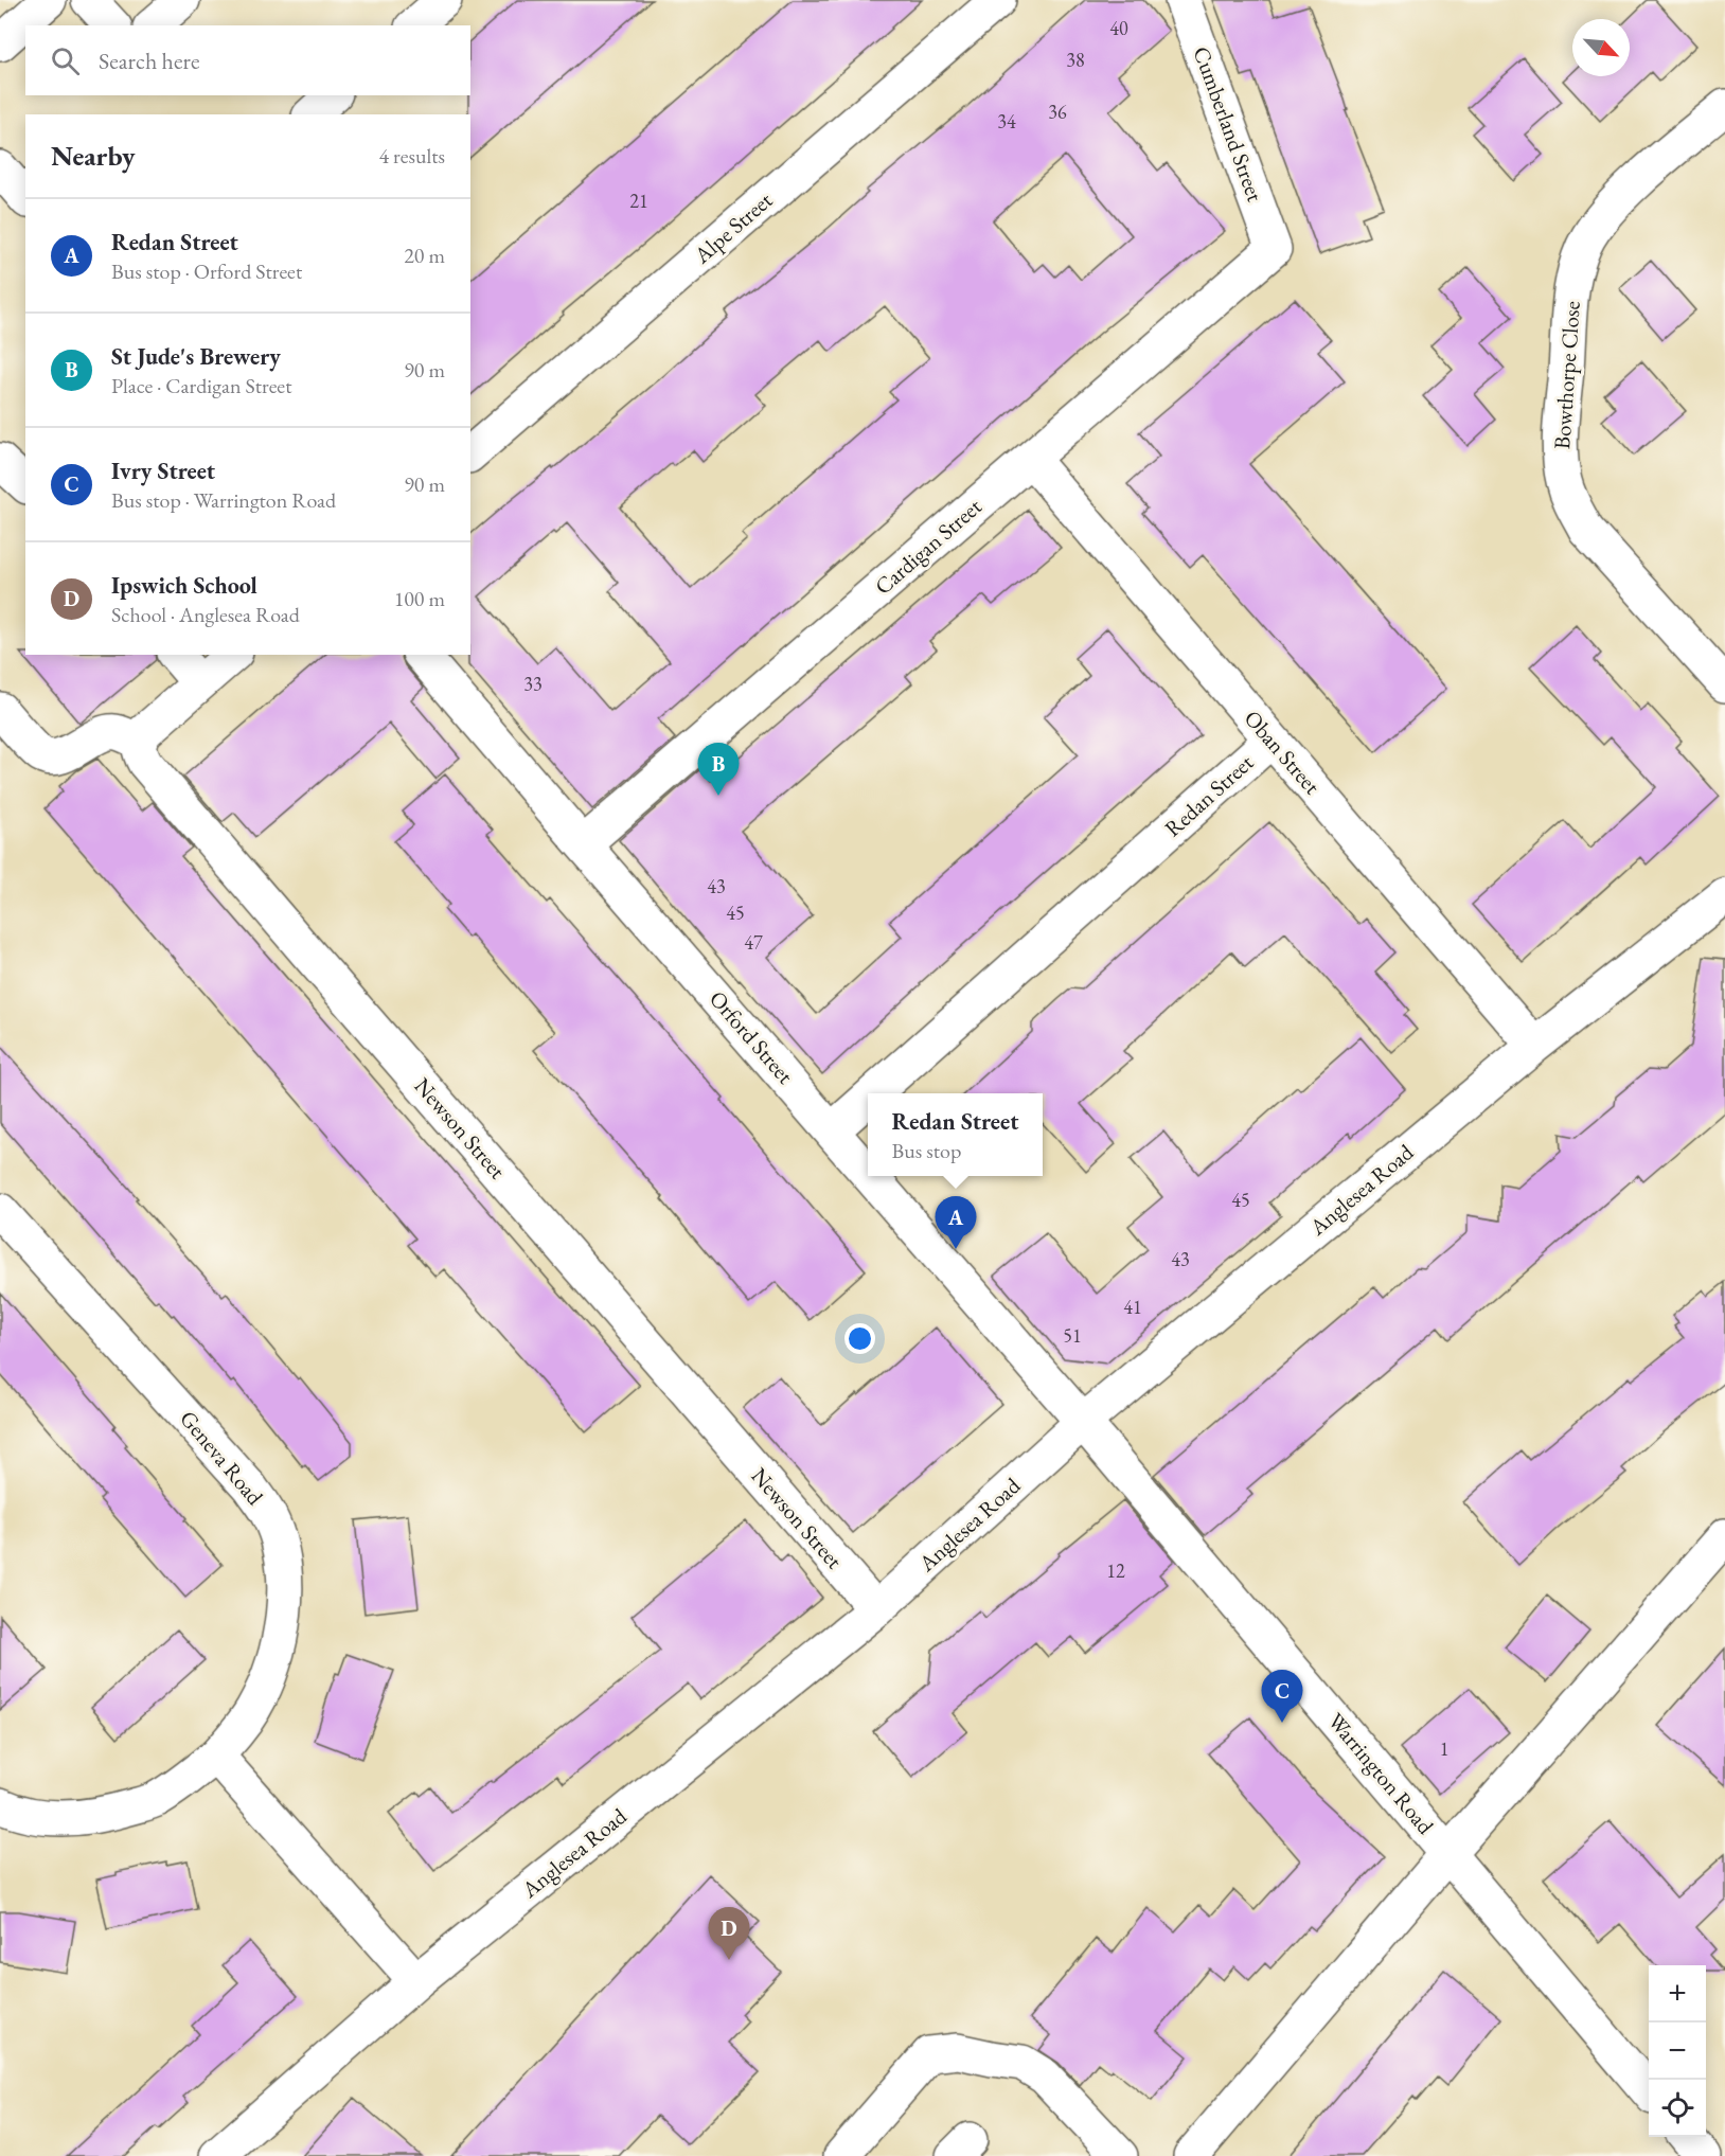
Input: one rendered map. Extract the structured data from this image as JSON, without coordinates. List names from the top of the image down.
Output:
{
  "streets": {
    "street": [
      "Cumberland Street",
      "Alpe Street",
      "Bowthorpe Close",
      "Cardigan Street",
      "Oban Street",
      "Redan Street",
      "Orford Street",
      "Newson Street",
      "Anglesea Road",
      "Geneva Road",
      "Warrington Road"
    ]
  },
  "crossings": [
    ["Cumberland Street", "Cardigan Street"],
    ["Cardigan Street", "Oban Street"],
    ["Cardigan Street", "Orford Street"],
    ["Oban Street", "Redan Street"],
    ["Oban Street", "Anglesea Road"],
    ["Redan Street", "Orford Street"],
    ["Orford Street", "Anglesea Road"],
    ["Orford Street", "Warrington Road"],
    ["Newson Street", "Anglesea Road"],
    ["Anglesea Road", "Warrington Road"]
  ],
  "house_numbers": [
    "40",
    "38",
    "36",
    "34",
    "21",
    "33",
    "43",
    "45",
    "47",
    "45",
    "43",
    "41",
    "51",
    "12",
    "1"
  ],
  "north": "bottom right",
  "page": {
    "search": "Search here",
    "heading": ["Nearby", "4 results"],
    "list": [
      {
        "mark": "A",
        "name": "Redan Street",
        "note": "Bus stop · Orford Street",
        "value": "20 m"
      },
      {
        "mark": "B",
        "name": "St Jude's Brewery",
        "note": "Place · Cardigan Street",
        "value": "90 m"
      },
      {
        "mark": "C",
        "name": "Ivry Street",
        "note": "Bus stop · Warrington Road",
        "value": "90 m"
      },
      {
        "mark": "D",
        "name": "Ipswich School",
        "note": "School · Anglesea Road",
        "value": "100 m"
      }
    ],
    "pins": [
      "B",
      "A",
      "C",
      "D"
    ],
    "popup": ["Redan Street", "Bus stop"],
    "map_buttons": ["+", "−"]
  }
}
